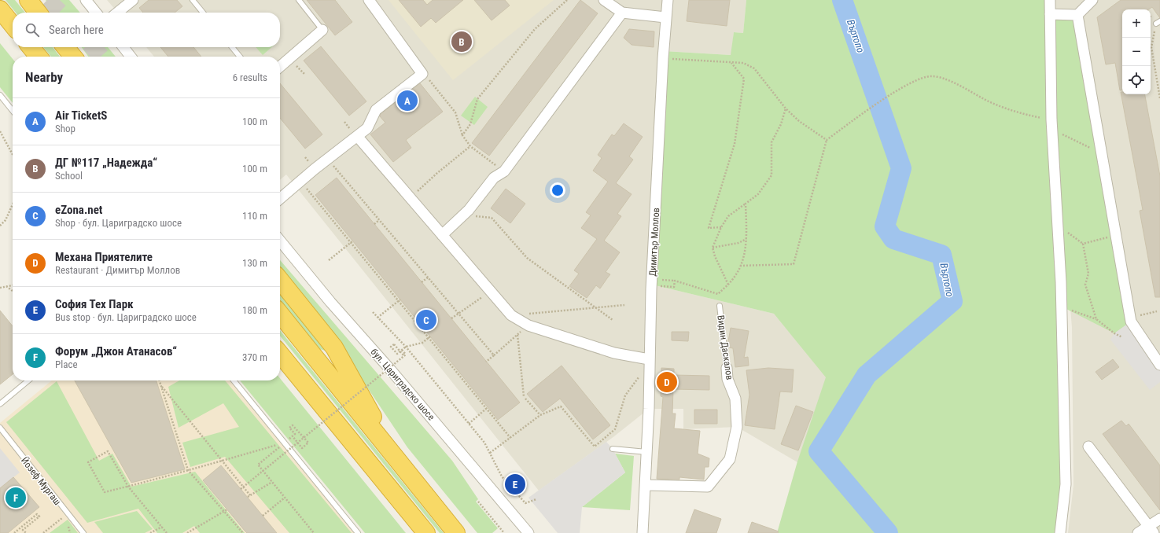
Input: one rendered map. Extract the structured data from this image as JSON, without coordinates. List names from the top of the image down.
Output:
{
  "streets": {
    "street": ["Димитър Моллов", "Видин Даскалов", "бул. Цариградско шосе"],
    "lane": ["Йозеф Мургаш"]
  },
  "crossings": [
    ["Димитър Моллов", "Видин Даскалов"]
  ],
  "water": ["Въртопо"],
  "page": {
    "map_buttons": ["+", "−"],
    "search": "Search here",
    "pins": [
      "B",
      "A",
      "C",
      "D",
      "E",
      "F"
    ],
    "heading": ["Nearby", "6 results"],
    "list": [
      {
        "mark": "A",
        "name": "Air TicketS",
        "note": "Shop",
        "value": "100 m"
      },
      {
        "mark": "B",
        "name": "ДГ №117 „Надежда“",
        "note": "School",
        "value": "100 m"
      },
      {
        "mark": "C",
        "name": "eZona.net",
        "note": "Shop · бул. Цариградско шосе",
        "value": "110 m"
      },
      {
        "mark": "D",
        "name": "Механа Приятелите",
        "note": "Restaurant · Димитър Моллов",
        "value": "130 m"
      },
      {
        "mark": "E",
        "name": "София Тех Парк",
        "note": "Bus stop · бул. Цариградско шосе",
        "value": "180 m"
      },
      {
        "mark": "F",
        "name": "Форум „Джон Атанасов“",
        "note": "Place",
        "value": "370 m"
      }
    ]
  }
}
